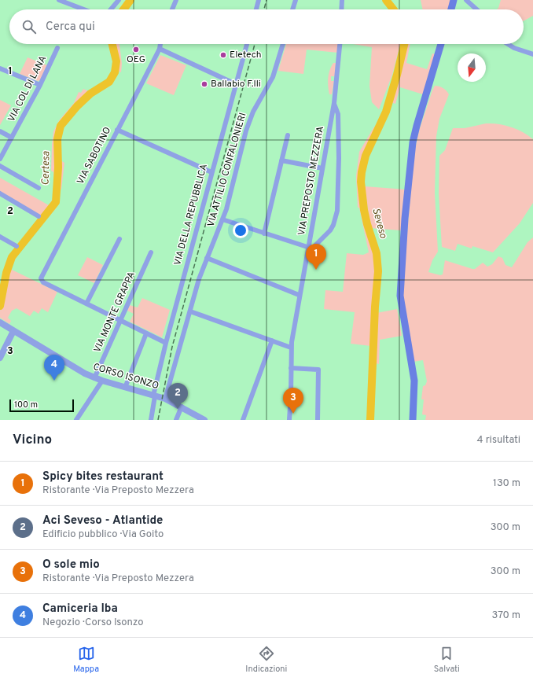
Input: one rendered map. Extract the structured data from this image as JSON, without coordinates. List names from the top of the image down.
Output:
{
  "streets": {
    "street": [
      "VIA COL DI LANA",
      "VIA SABOTINO",
      "VIA ATTILIO CONFALONIERI",
      "VIA PREPOSTO MEZZERA",
      "VIA DELLA REPUBBLICA",
      "VIA MONTE GRAPPA",
      "CORSO ISONZO"
    ]
  },
  "crossings": [
    ["VIA ATTILIO CONFALONIERI", "CORSO ISONZO"],
    ["VIA DELLA REPUBBLICA", "CORSO ISONZO"],
    ["VIA MONTE GRAPPA", "CORSO ISONZO"]
  ],
  "water": ["Certesa", "Seveso"],
  "places": ["OEG", "Eletech", "Ballabio F.lli"],
  "scale_bar": "100 m",
  "north": "bottom",
  "page": {
    "search": "Cerca qui",
    "pins": [
      "1",
      "4",
      "2",
      "3"
    ],
    "scale": "100 m",
    "heading": ["Vicino", "4 risultati"],
    "list": [
      {
        "mark": "1",
        "name": "Spicy bites restaurant",
        "note": "Ristorante · Via Preposto Mezzera",
        "value": "130 m"
      },
      {
        "mark": "2",
        "name": "Aci Seveso - Atlantide",
        "note": "Edificio pubblico · Via Goito",
        "value": "300 m"
      },
      {
        "mark": "3",
        "name": "O sole mio",
        "note": "Ristorante · Via Preposto Mezzera",
        "value": "300 m"
      },
      {
        "mark": "4",
        "name": "Camiceria Iba",
        "note": "Negozio · Corso Isonzo",
        "value": "370 m"
      }
    ],
    "nav": ["Mappa", "Indicazioni", "Salvati"]
  },
  "grid": {
    "rows": ["1", "2", "3"]
  }
}
